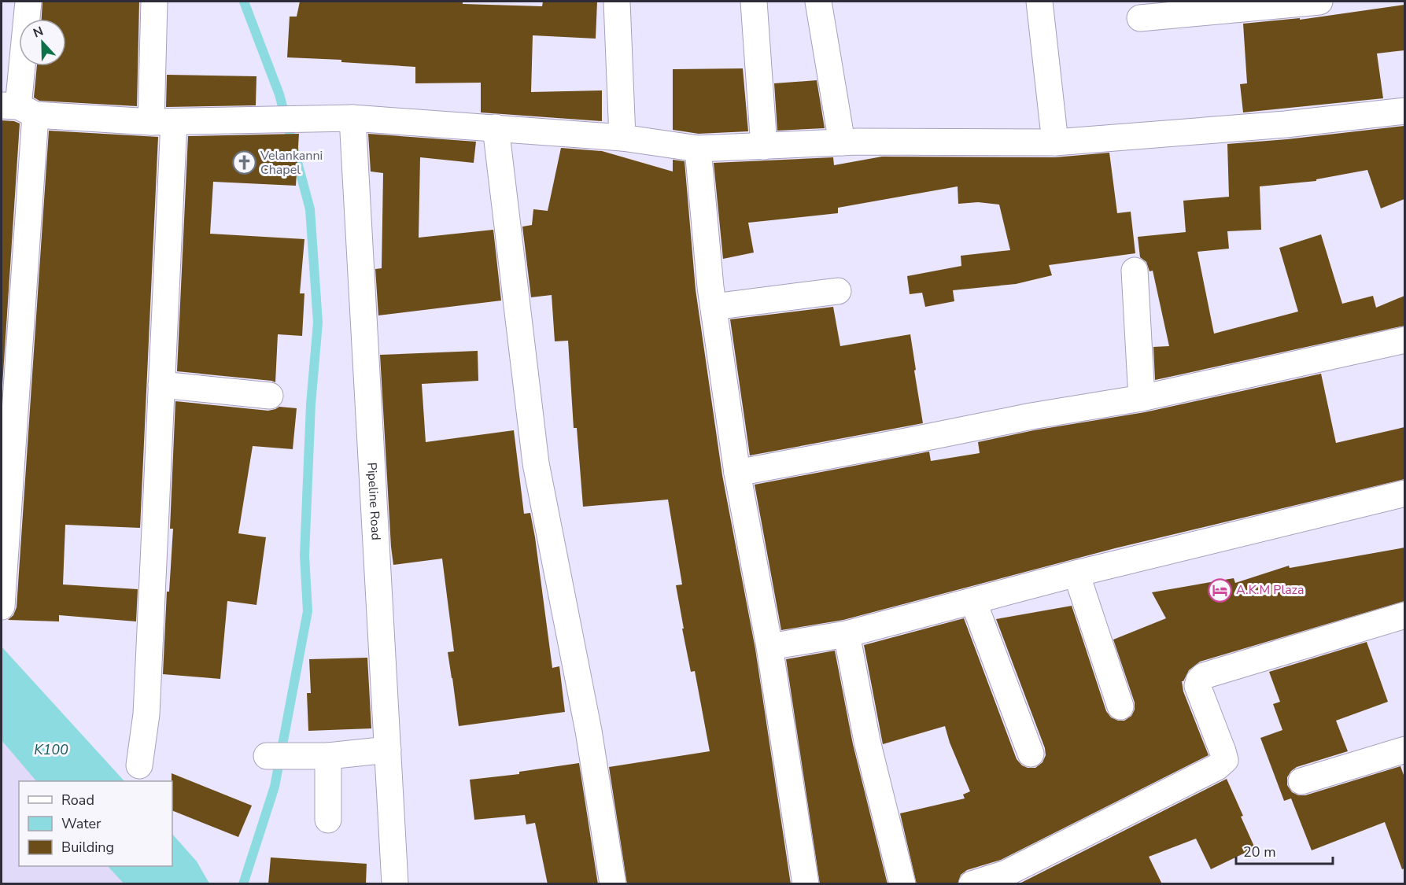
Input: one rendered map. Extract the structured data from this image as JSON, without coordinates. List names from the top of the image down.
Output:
{
  "streets": {
    "street": ["Pipeline Road"]
  },
  "water": ["K100"],
  "places": {
    "church": ["Velankanni Chapel"],
    "hotel": ["A.K.M Plaza"]
  },
  "legend": ["Road", "Water", "Building"],
  "scale_bar": "20 m",
  "north": "top"
}
